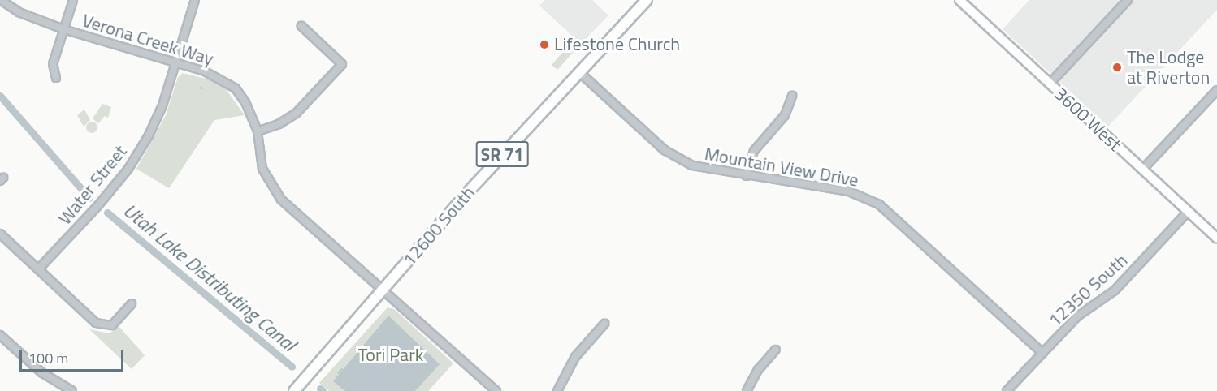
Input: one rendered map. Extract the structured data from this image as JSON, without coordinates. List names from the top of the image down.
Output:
{
  "streets": {
    "main road": ["3600 West", "SR 71", "12600 South"],
    "street": [
      "Verona Creek Way",
      "Mountain View Drive",
      "Water Street",
      "12350 South"
    ]
  },
  "crossings": [
    ["Verona Creek Way", "Water Street"],
    ["Verona Creek Way", "12600 South"],
    ["3600 West", "12350 South"],
    ["Mountain View Drive", "12600 South"],
    ["Mountain View Drive", "12350 South"]
  ],
  "water": ["Utah Lake Distributing Canal"],
  "parks": ["Tori Park"],
  "places": ["Lifestone Church", "The Lodge at Riverton"],
  "scale_bar": "100 m"
}
